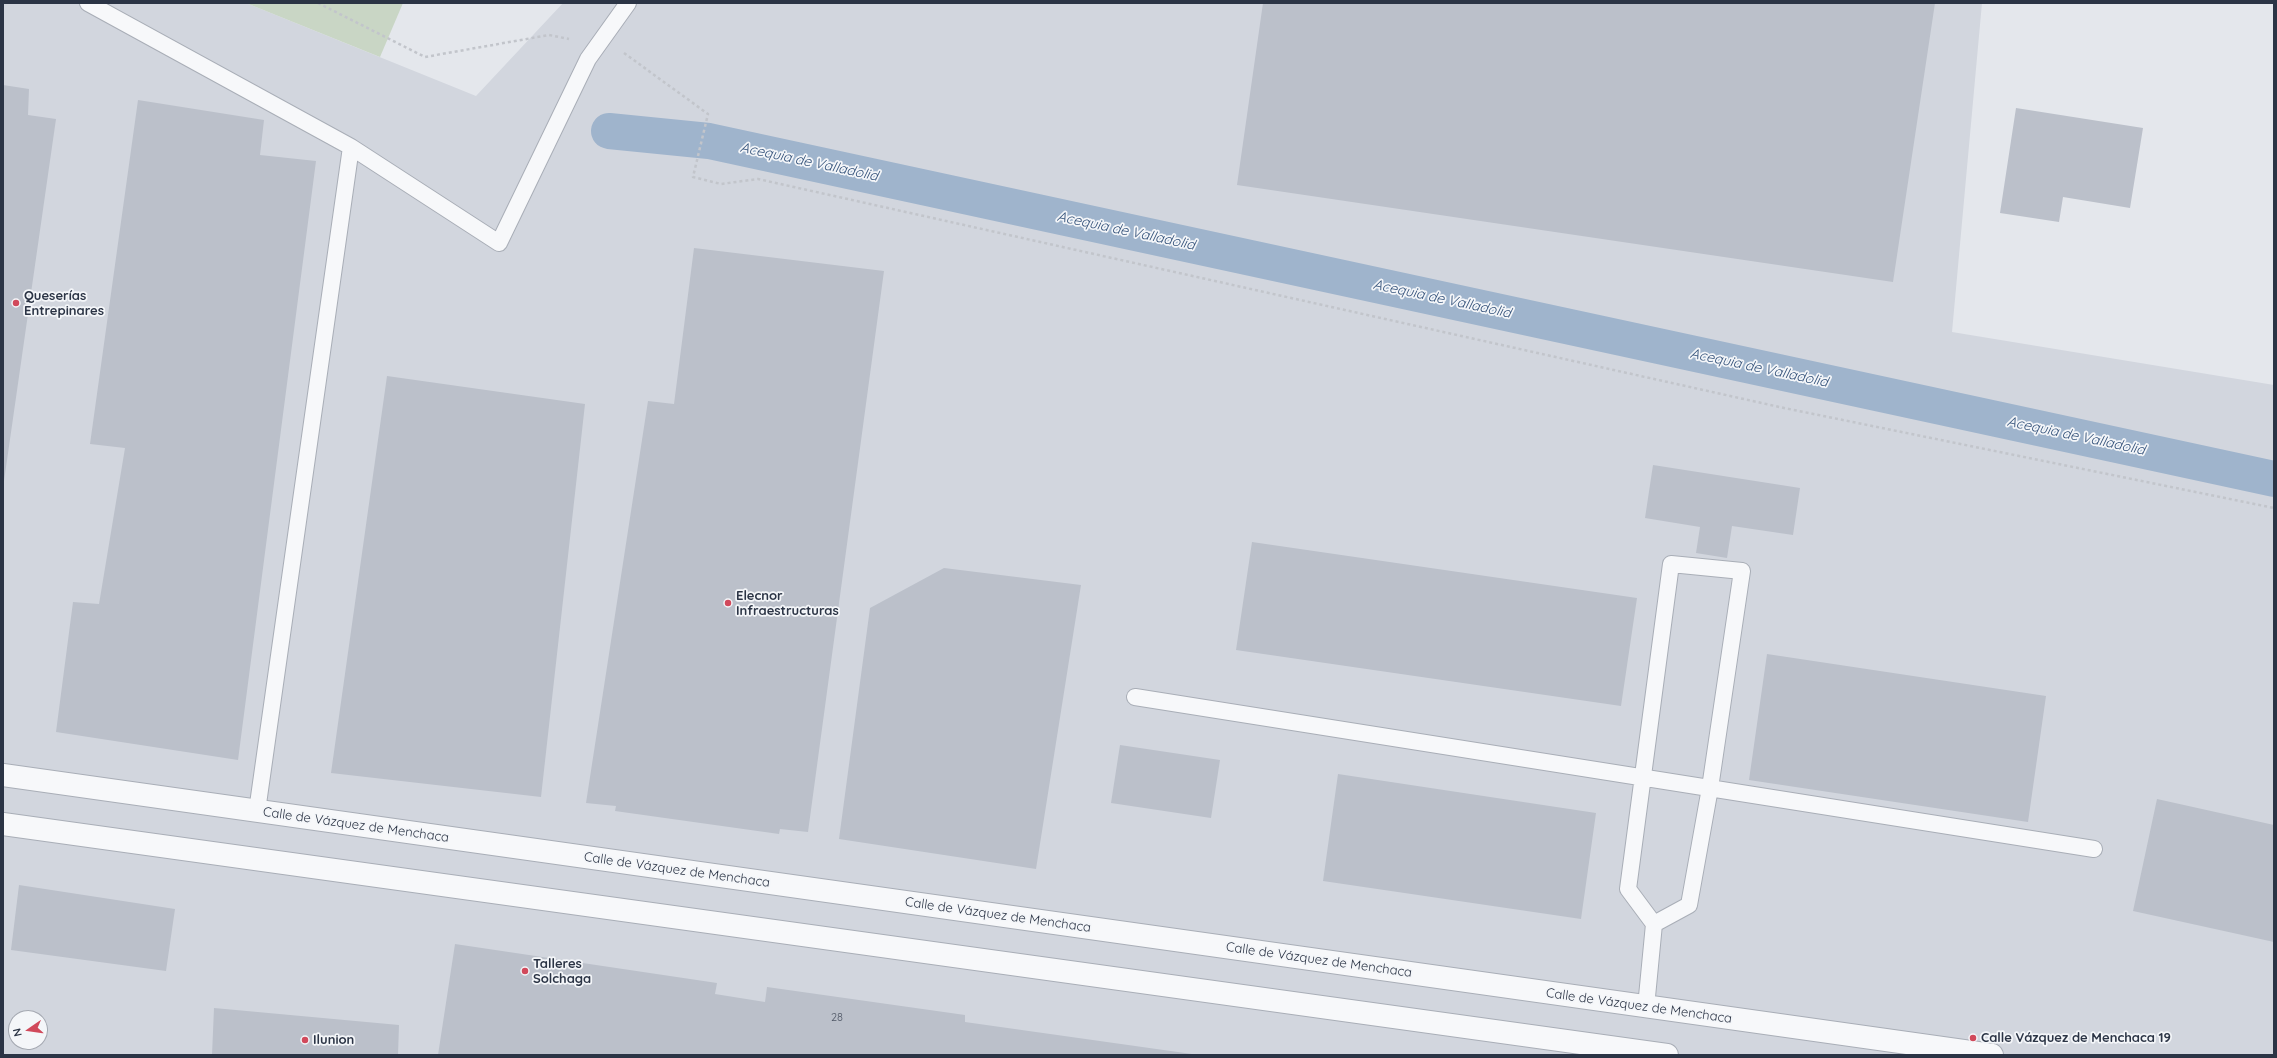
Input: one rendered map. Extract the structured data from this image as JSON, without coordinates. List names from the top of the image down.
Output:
{
  "streets": {
    "street": ["Calle de Vázquez de Menchaca"]
  },
  "water": ["Acequia de Valladolid"],
  "places": [
    "Queserías Entrepinares",
    "Elecnor Infraestructuras",
    "Talleres Solchaga",
    "Calle Vázquez de Menchaca 19",
    "Ilunion"
  ],
  "house_numbers": ["28"],
  "north": "left"
}
